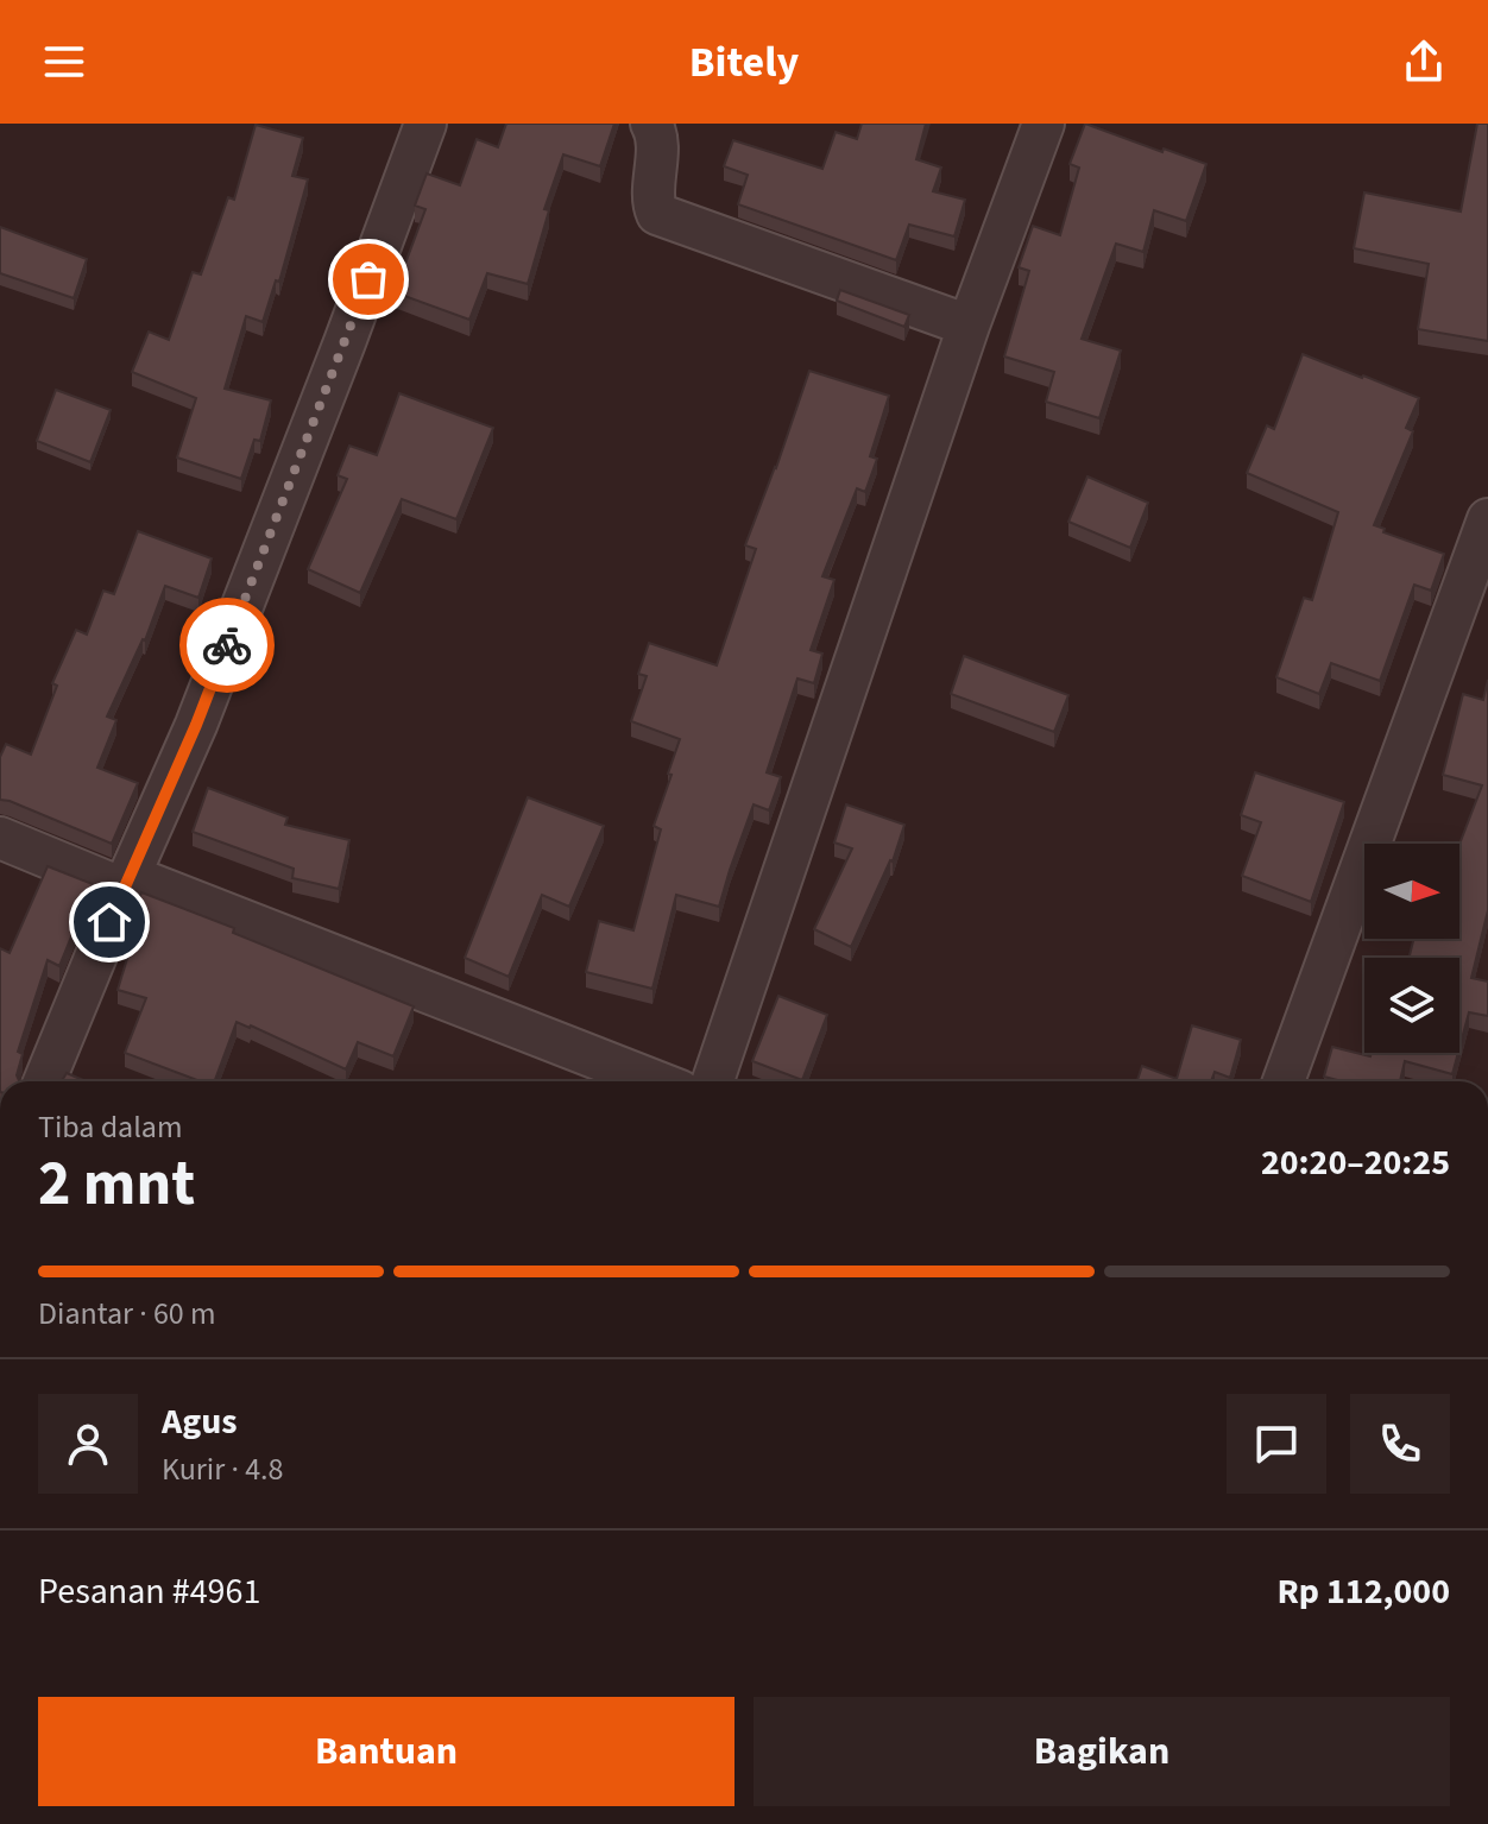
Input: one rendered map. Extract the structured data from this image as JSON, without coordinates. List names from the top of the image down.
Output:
{
  "north": "right",
  "page": {
    "header": "Bitely",
    "heading": ["2 mnt", "Tiba dalam", "20:20–20:25"],
    "panel": [
      "Agus",
      "Kurir · 4.8",
      "Pesanan #4961",
      "Rp 112,000"
    ],
    "bar": "Diantar · 60 m",
    "buttons": ["Bantuan", "Bagikan"]
  }
}
